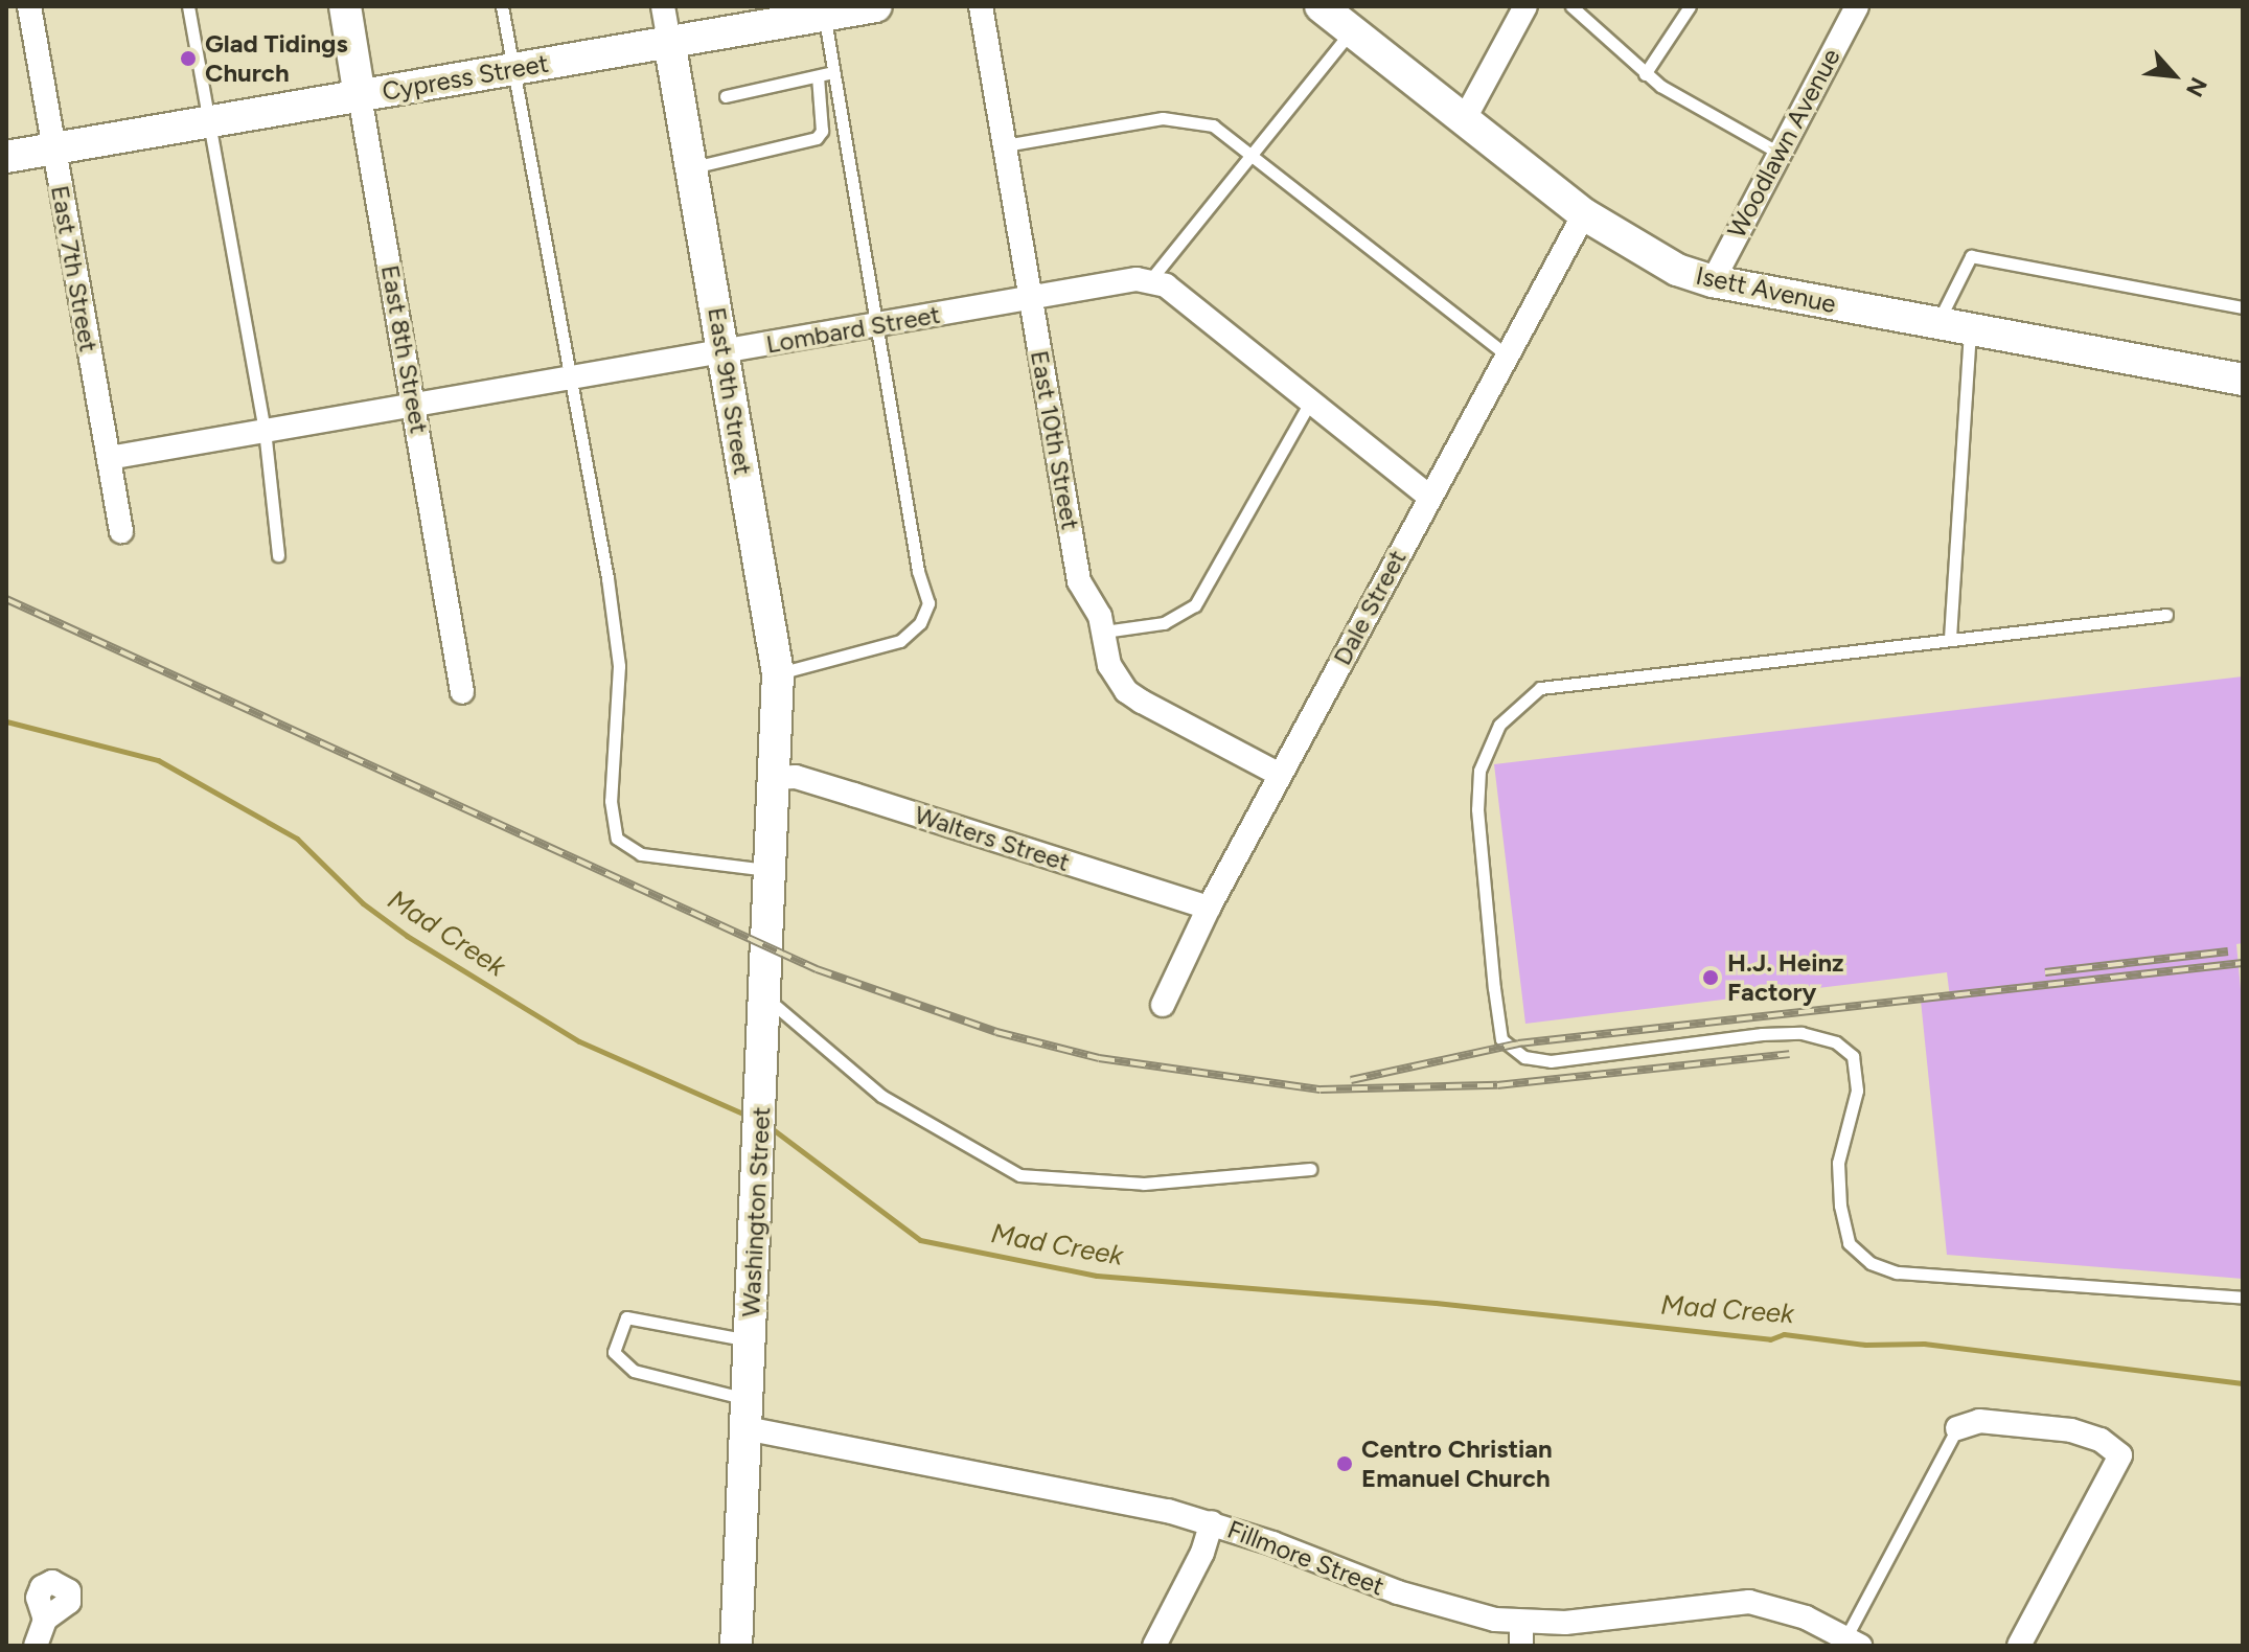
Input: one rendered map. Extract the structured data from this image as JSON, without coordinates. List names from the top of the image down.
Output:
{
  "streets": {
    "main road": [
      "Cypress Street",
      "Isett Avenue",
      "East 8th Street",
      "East 9th Street",
      "Washington Street"
    ],
    "street": [
      "Woodlawn Avenue",
      "East 7th Street",
      "Lombard Street",
      "East 10th Street",
      "Dale Street",
      "Walters Street",
      "Fillmore Street"
    ]
  },
  "crossings": [
    ["Cypress Street", "East 7th Street"],
    ["Cypress Street", "East 8th Street"],
    ["Cypress Street", "East 9th Street"],
    ["Woodlawn Avenue", "Isett Avenue"],
    ["East 7th Street", "Lombard Street"],
    ["Isett Avenue", "Dale Street"],
    ["Lombard Street", "East 8th Street"],
    ["Lombard Street", "East 9th Street"],
    ["Lombard Street", "East 10th Street"],
    ["East 9th Street", "Walters Street"],
    ["East 9th Street", "Washington Street"],
    ["East 10th Street", "Dale Street"],
    ["Dale Street", "Walters Street"],
    ["Walters Street", "Washington Street"],
    ["Washington Street", "Fillmore Street"]
  ],
  "water": ["Mad Creek"],
  "places": ["Glad Tidings Church", "H.J. Heinz Factory", "Centro Christian Emanuel Church"],
  "north": "bottom right"
}
